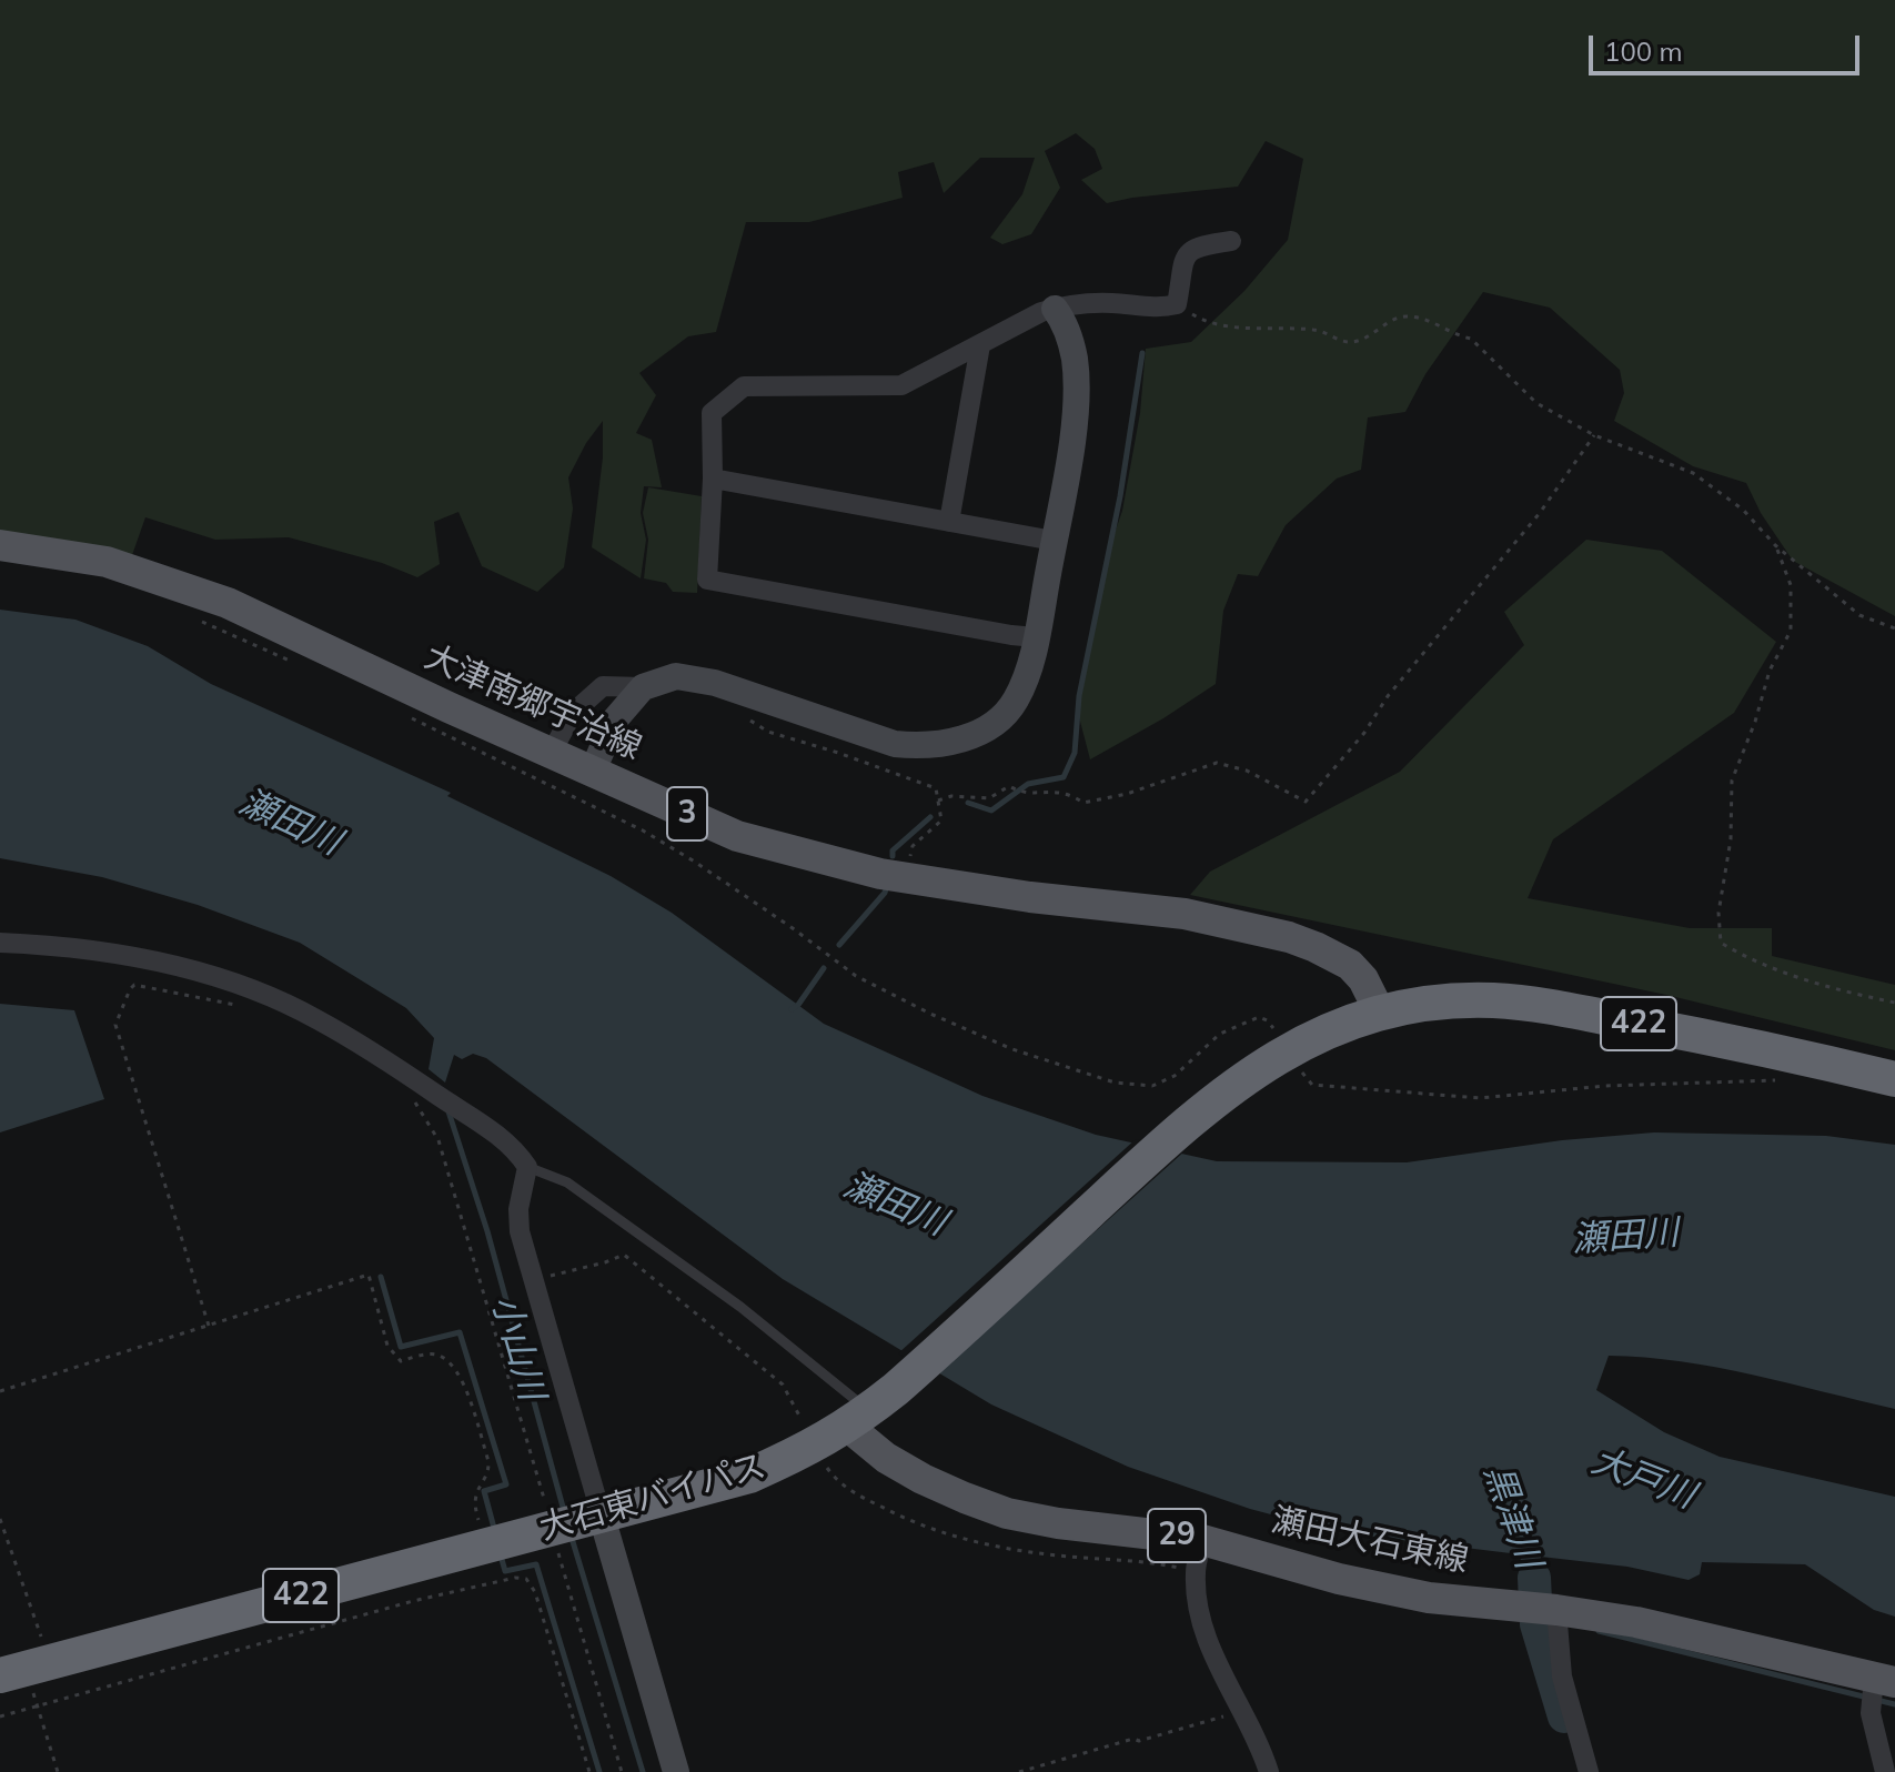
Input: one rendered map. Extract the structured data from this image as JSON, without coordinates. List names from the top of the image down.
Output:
{
  "streets": {
    "highway": ["422", "大石東バイパス"],
    "main road": [
      "大津南郷宇治線",
      "3",
      "29",
      "瀬田大石東線"
    ]
  },
  "crossings": [
    ["大津南郷宇治線", "422"],
    ["大津南郷宇治線", "大石東バイパス"],
    ["422", "大石東バイパス"],
    ["大石東バイパス", "瀬田大石東線"]
  ],
  "water": [
    "瀬田川",
    "小山川",
    "大戸川",
    "黒津川"
  ],
  "scale_bar": "100 m"
}
